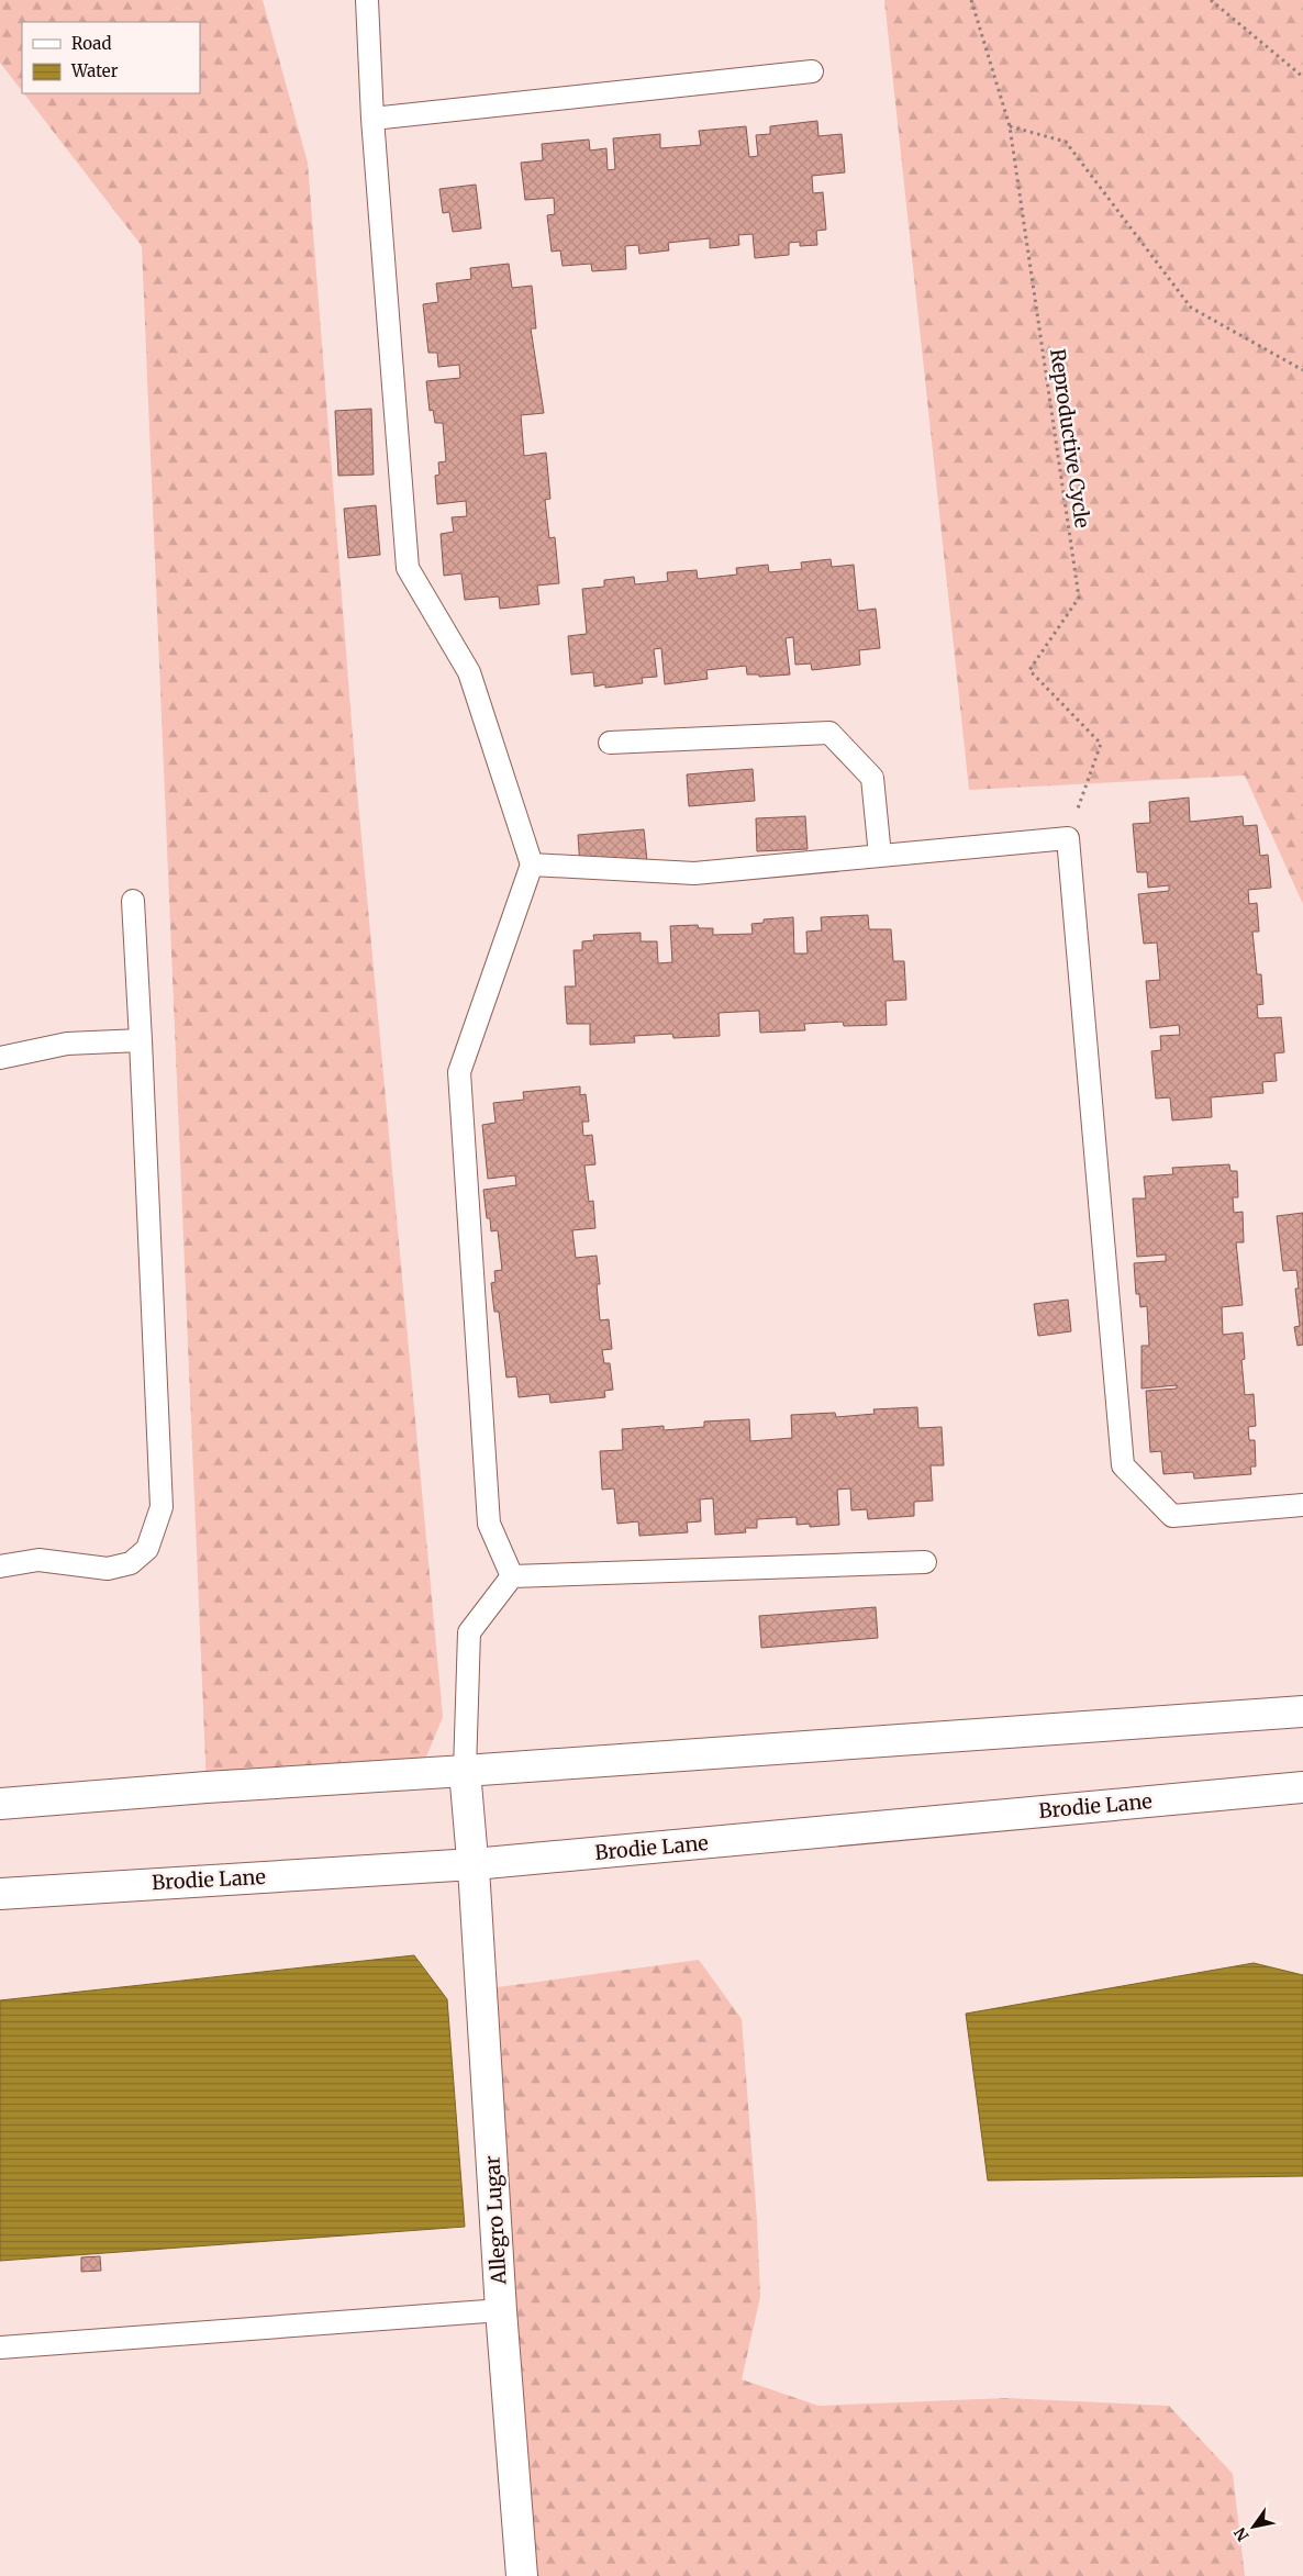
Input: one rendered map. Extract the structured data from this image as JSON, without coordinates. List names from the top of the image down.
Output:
{
  "streets": {
    "main road": ["Brodie Lane", "Allegro Lugar"],
    "path": ["Reproductive Cycle"]
  },
  "crossings": [
    ["Brodie Lane", "Allegro Lugar"]
  ],
  "legend": ["Road", "Water"],
  "north": "bottom left"
}
